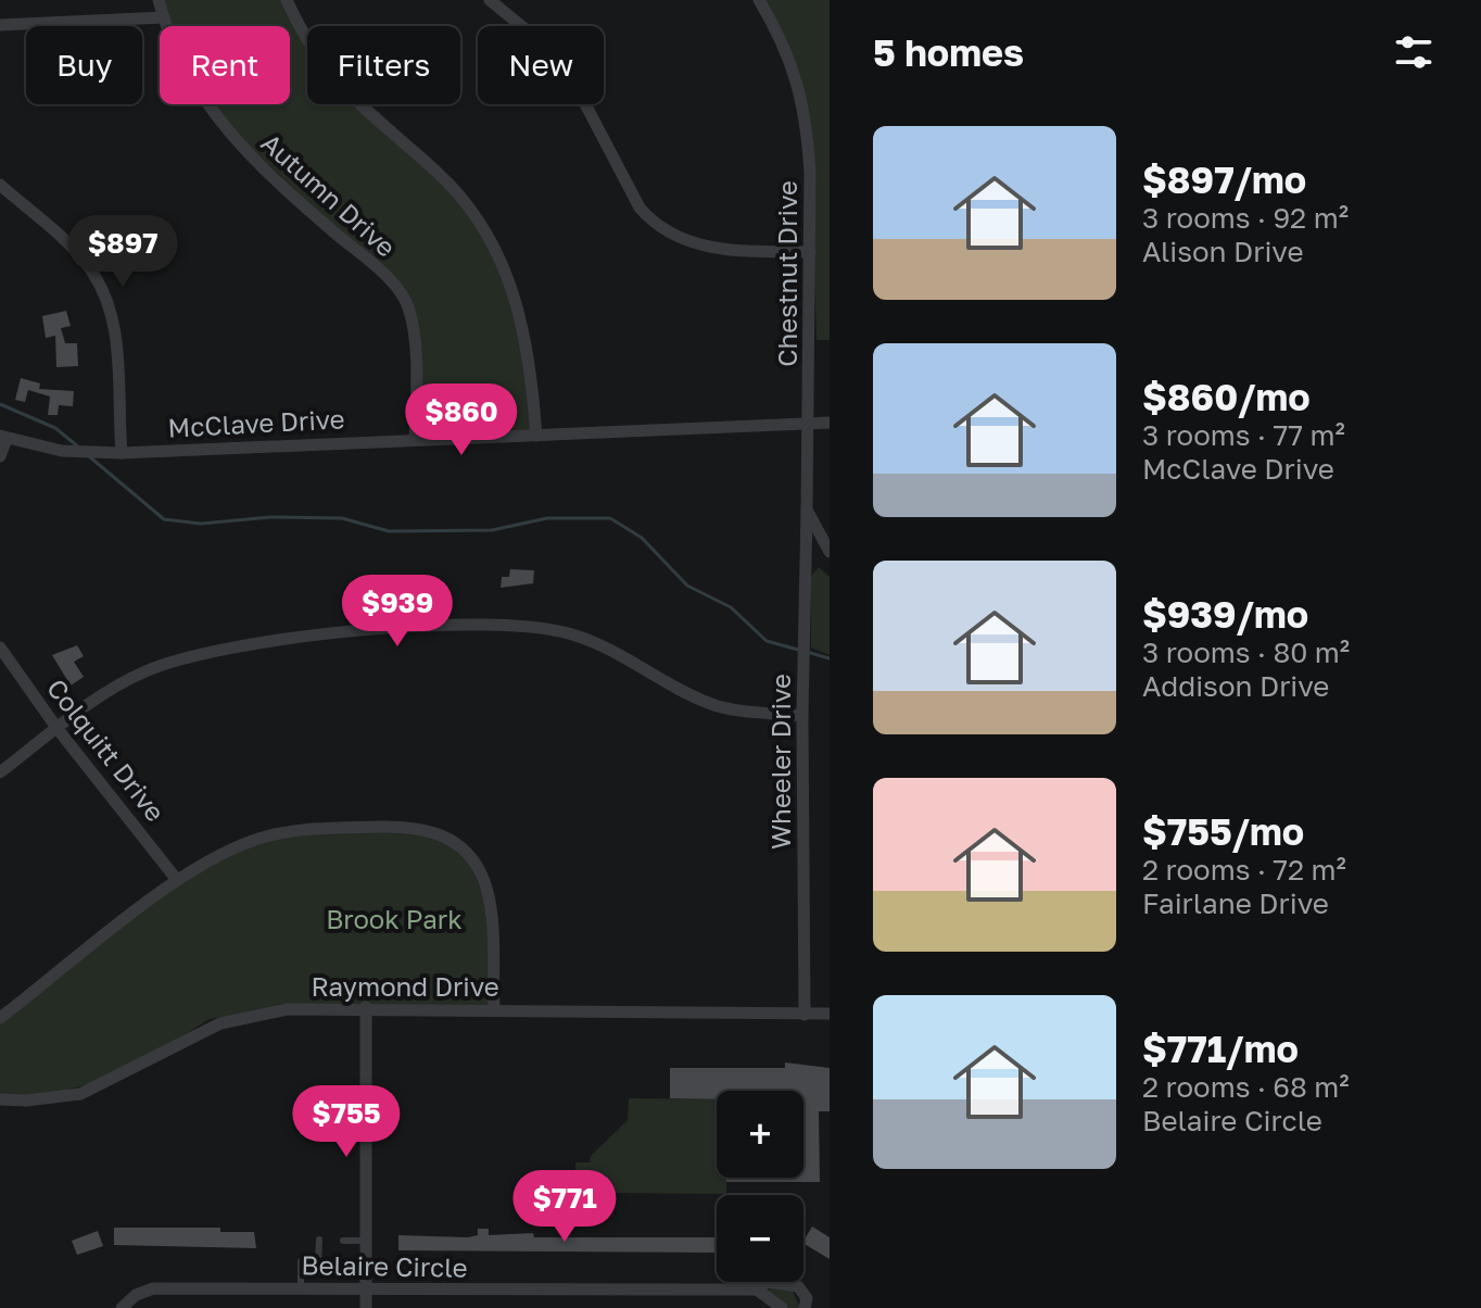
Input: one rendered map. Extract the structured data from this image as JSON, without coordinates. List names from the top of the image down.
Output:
{
  "streets": {
    "street": [
      "Autumn Drive",
      "Chestnut Drive",
      "McClave Drive",
      "Colquitt Drive",
      "Wheeler Drive",
      "Raymond Drive",
      "Belaire Circle"
    ]
  },
  "crossings": [
    ["Autumn Drive", "McClave Drive"],
    ["Chestnut Drive", "McClave Drive"],
    ["Chestnut Drive", "Wheeler Drive"],
    ["Wheeler Drive", "Raymond Drive"]
  ],
  "parks": ["Brook Park"],
  "page": {
    "heading": "5 homes",
    "chip": [
      "Buy",
      "Rent",
      "Filters",
      "New"
    ],
    "list": [
      {
        "name": "$897/mo",
        "note": "3 rooms · 92 m² · Alison Drive"
      },
      {
        "name": "$860/mo",
        "note": "3 rooms · 77 m² · McClave Drive"
      },
      {
        "name": "$939/mo",
        "note": "3 rooms · 80 m² · Addison Drive"
      },
      {
        "name": "$755/mo",
        "note": "2 rooms · 72 m² · Fairlane Drive"
      },
      {
        "name": "$771/mo",
        "note": "2 rooms · 68 m² · Belaire Circle"
      }
    ],
    "price": [
      "$897",
      "$860",
      "$939",
      "$755",
      "$771"
    ],
    "map_buttons": ["+", "−"]
  }
}
